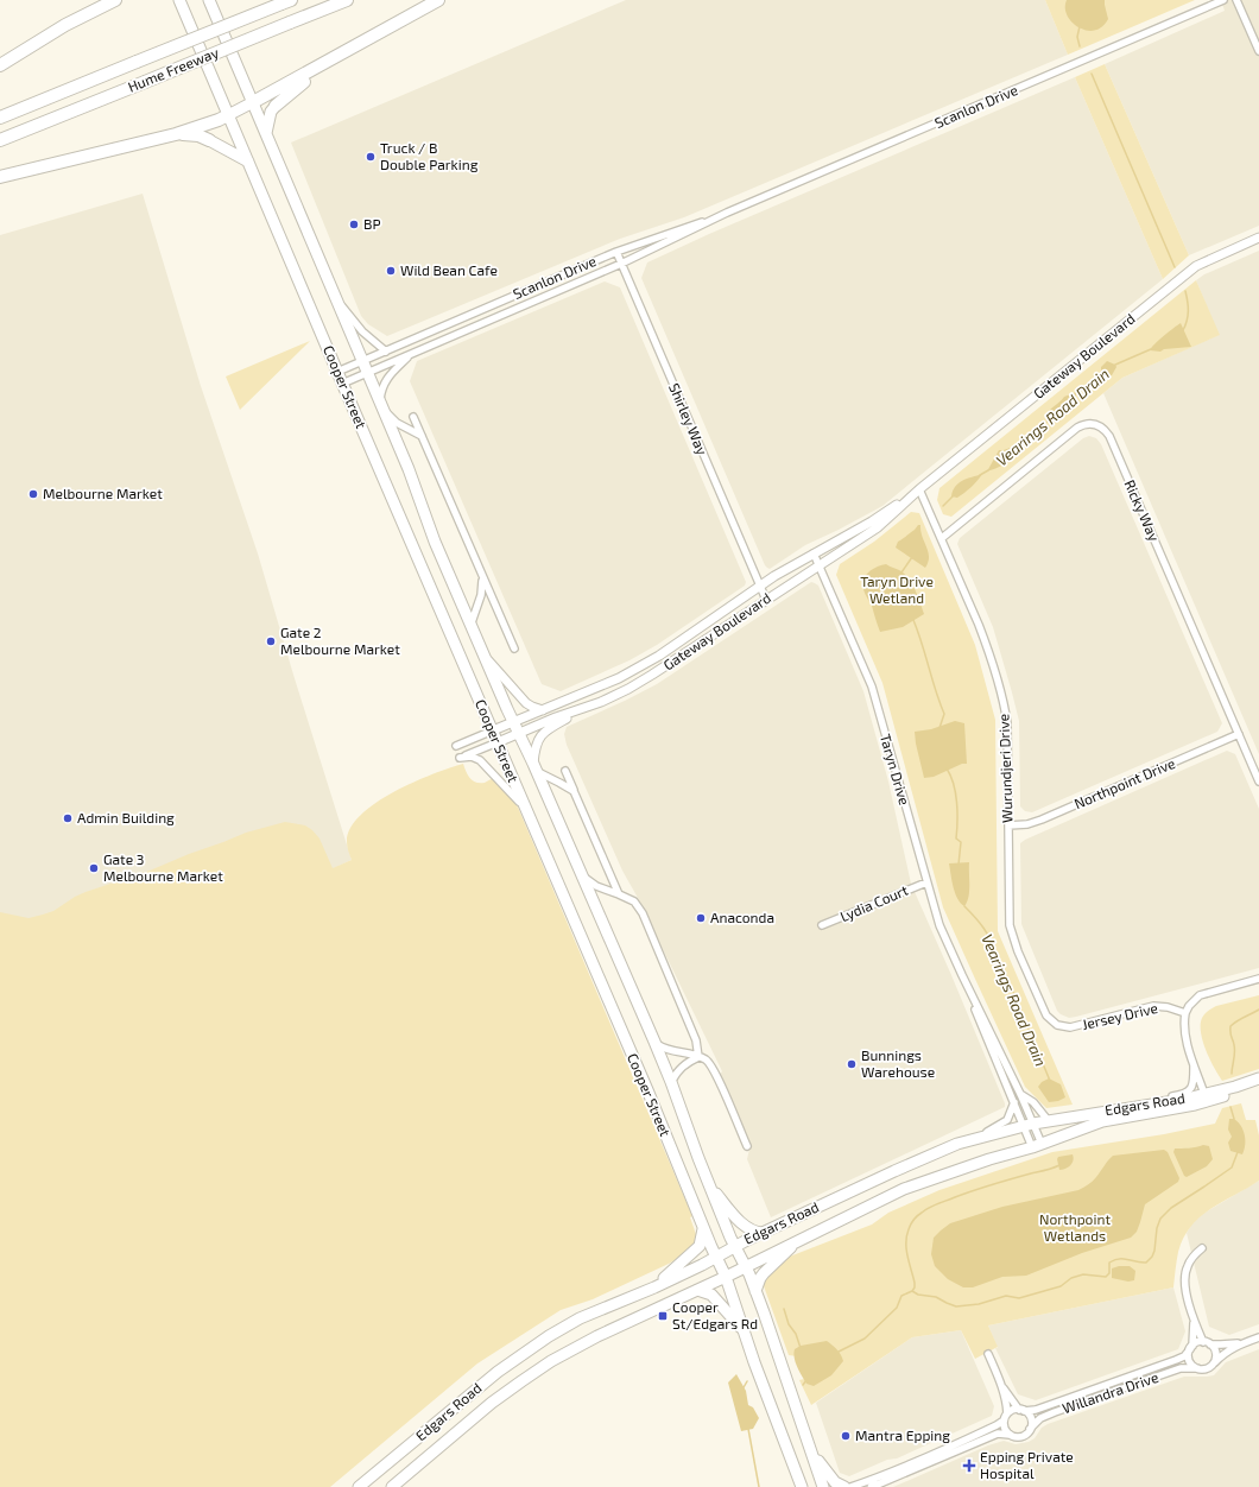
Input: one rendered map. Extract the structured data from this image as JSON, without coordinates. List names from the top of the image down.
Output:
{
  "streets": {
    "highway": ["Hume Freeway"],
    "main road": ["Cooper Street", "Edgars Road"],
    "street": [
      "Scanlon Drive",
      "Gateway Boulevard",
      "Shirley Way",
      "Ricky Way",
      "Wurundjeri Drive",
      "Taryn Drive",
      "Northpoint Drive",
      "Lydia Court",
      "Jersey Drive",
      "Willandra Drive"
    ]
  },
  "crossings": [
    ["Scanlon Drive", "Cooper Street"],
    ["Scanlon Drive", "Shirley Way"],
    ["Gateway Boulevard", "Cooper Street"],
    ["Gateway Boulevard", "Shirley Way"],
    ["Gateway Boulevard", "Wurundjeri Drive"],
    ["Gateway Boulevard", "Taryn Drive"],
    ["Cooper Street", "Edgars Road"],
    ["Ricky Way", "Wurundjeri Drive"],
    ["Ricky Way", "Northpoint Drive"],
    ["Wurundjeri Drive", "Northpoint Drive"],
    ["Wurundjeri Drive", "Jersey Drive"],
    ["Taryn Drive", "Lydia Court"],
    ["Taryn Drive", "Edgars Road"]
  ],
  "water": ["Vearings Road Drain"],
  "parks": ["Taryn Drive Wetland", "Northpoint Wetlands"],
  "places": {
    "other": [
      "Truck / B Double Parking",
      "BP",
      "Wild Bean Cafe",
      "Melbourne Market",
      "Gate 2 Melbourne Market",
      "Admin Building",
      "Gate 3 Melbourne Market",
      "Anaconda",
      "Bunnings Warehouse",
      "Mantra Epping"
    ],
    "transit": ["Cooper St/Edgars Rd"],
    "health": ["Epping Private Hospital"]
  }
}
